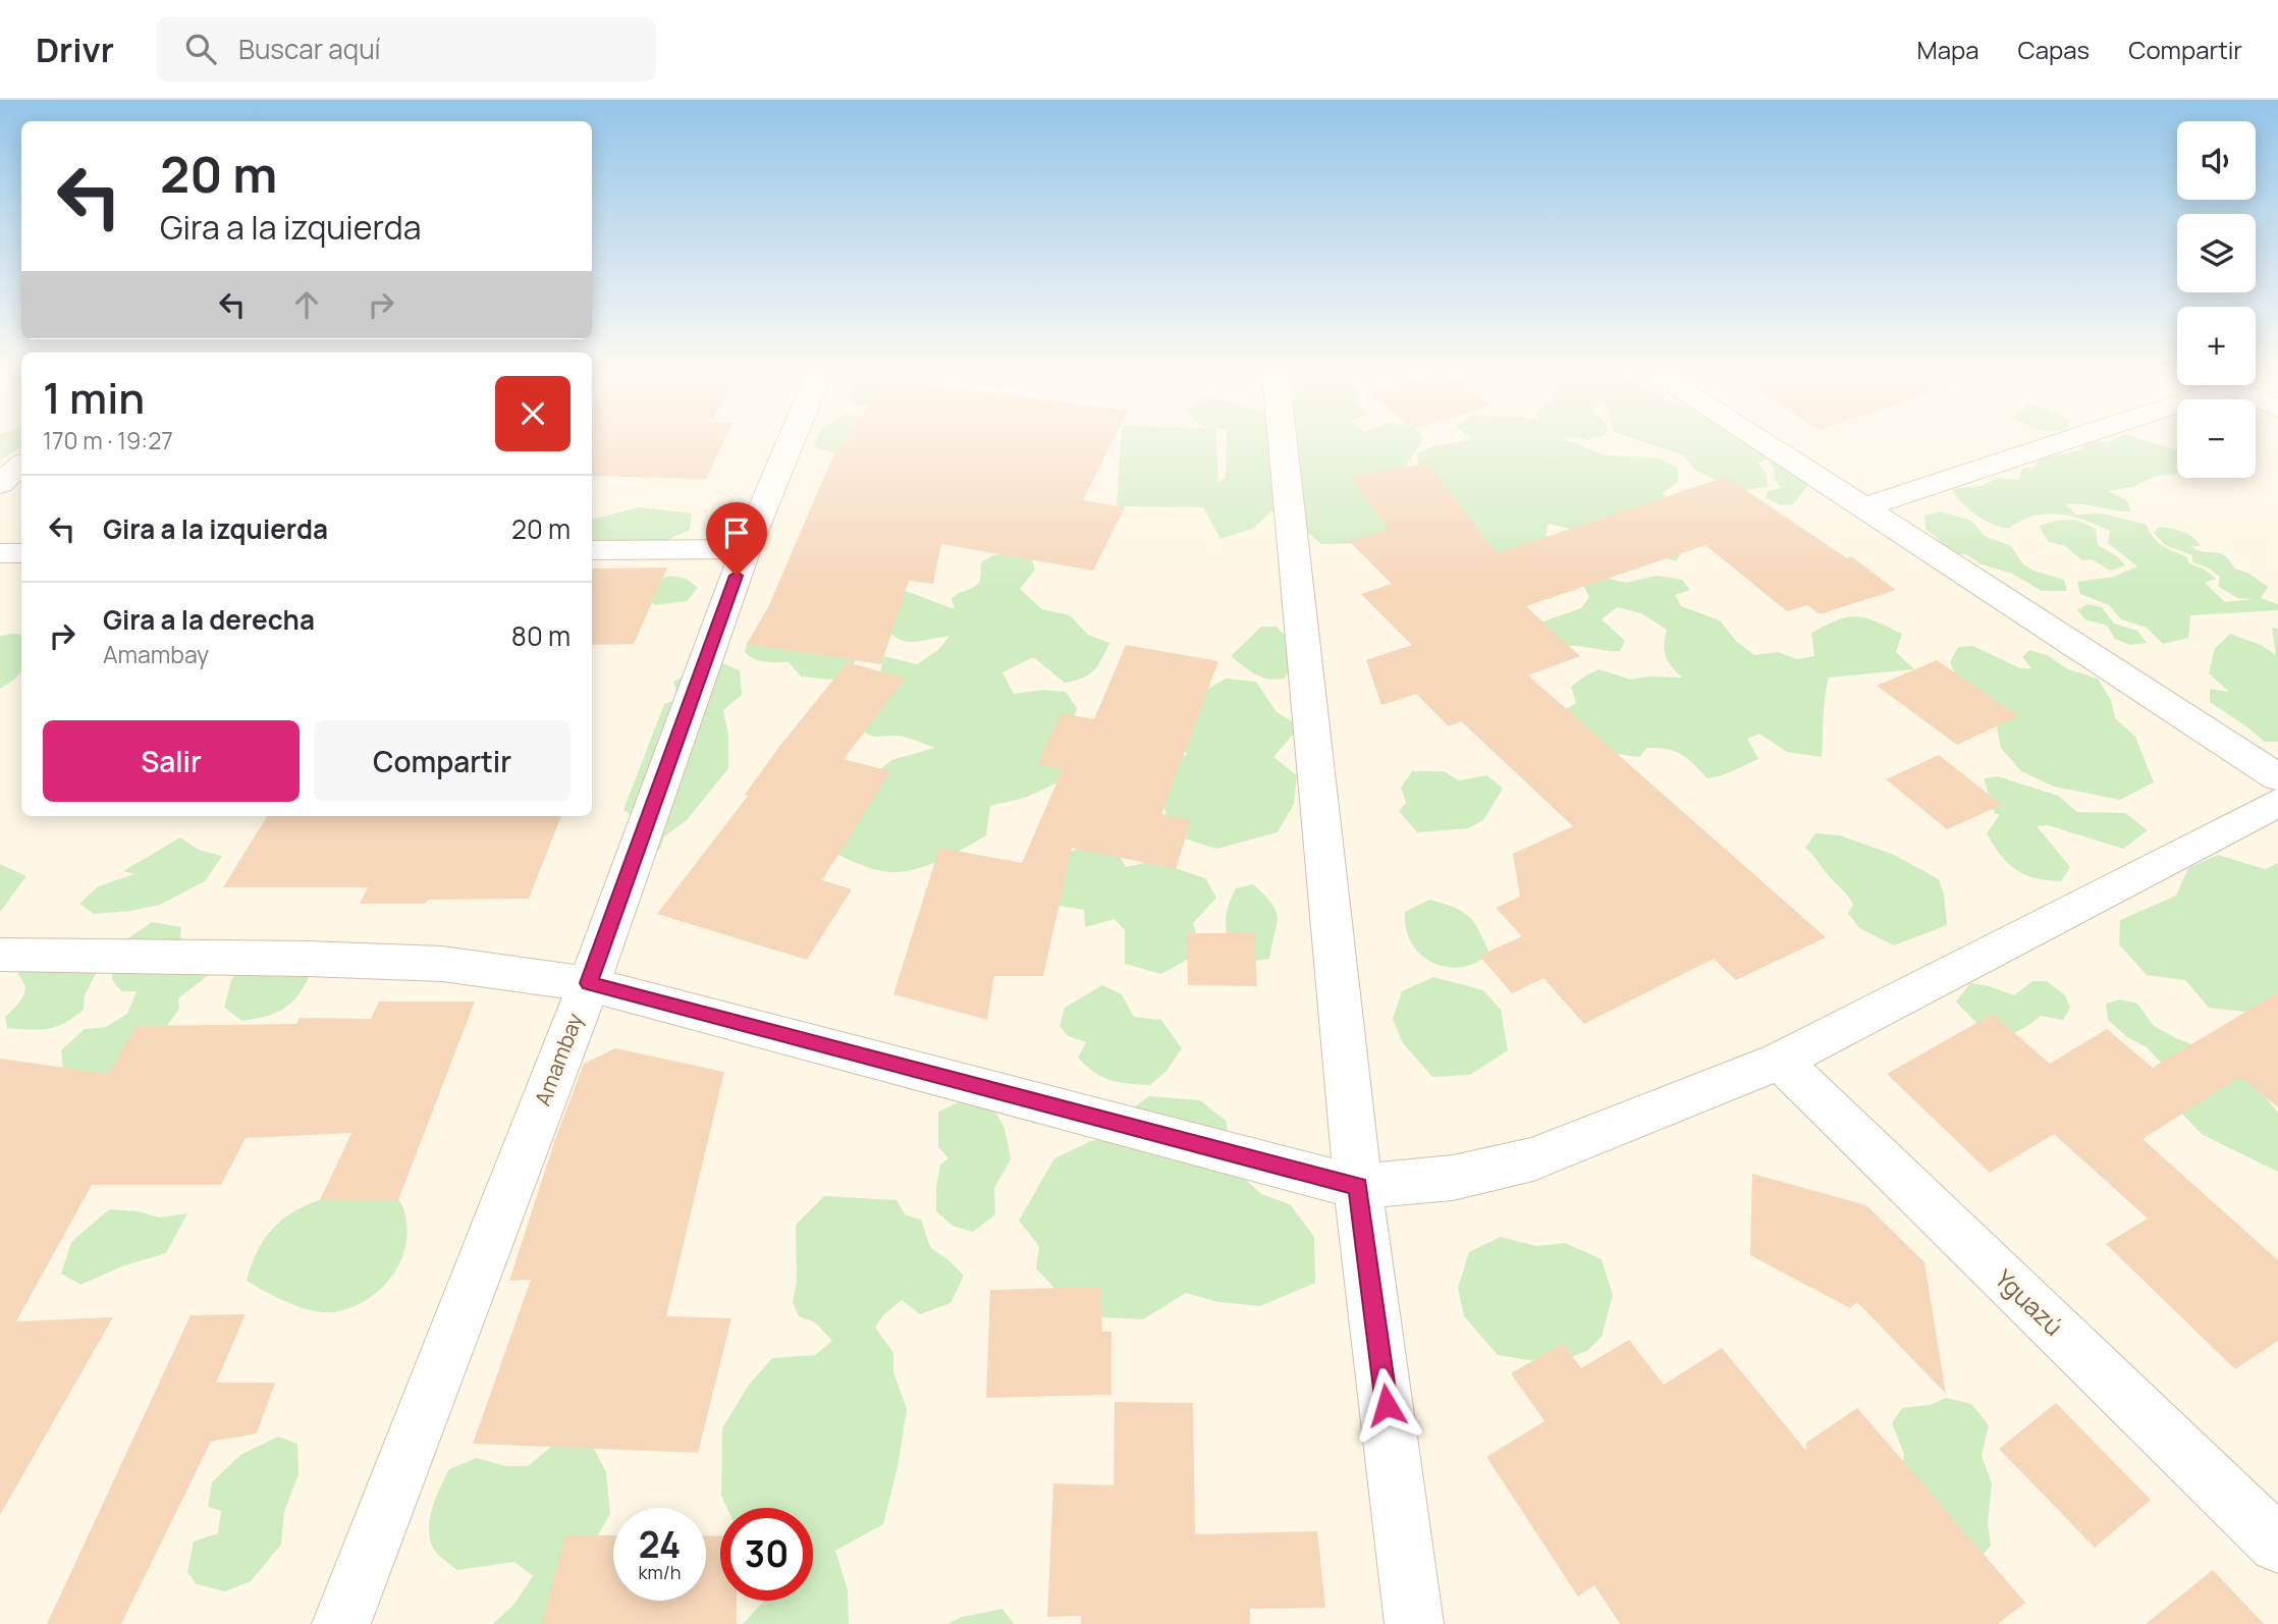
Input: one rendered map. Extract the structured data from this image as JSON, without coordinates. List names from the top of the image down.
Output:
{
  "streets": {
    "street": ["Amambay", "Yguazú"]
  },
  "page": {
    "header": "Drivr",
    "search": "Buscar aquí",
    "nav": ["Mapa", "Capas", "Compartir"],
    "map_buttons": ["+", "−"],
    "turn": ["20 m", "Gira a la izquierda"],
    "heading": ["1 min", "170 m · 19:27"],
    "list": [
      {
        "name": "Gira a la izquierda",
        "value": "20 m"
      },
      {
        "name": "Gira a la derecha",
        "note": "Amambay",
        "value": "80 m"
      }
    ],
    "buttons": ["Salir", "Compartir"],
    "speed": "24 km/h",
    "limit": "30"
  }
}
